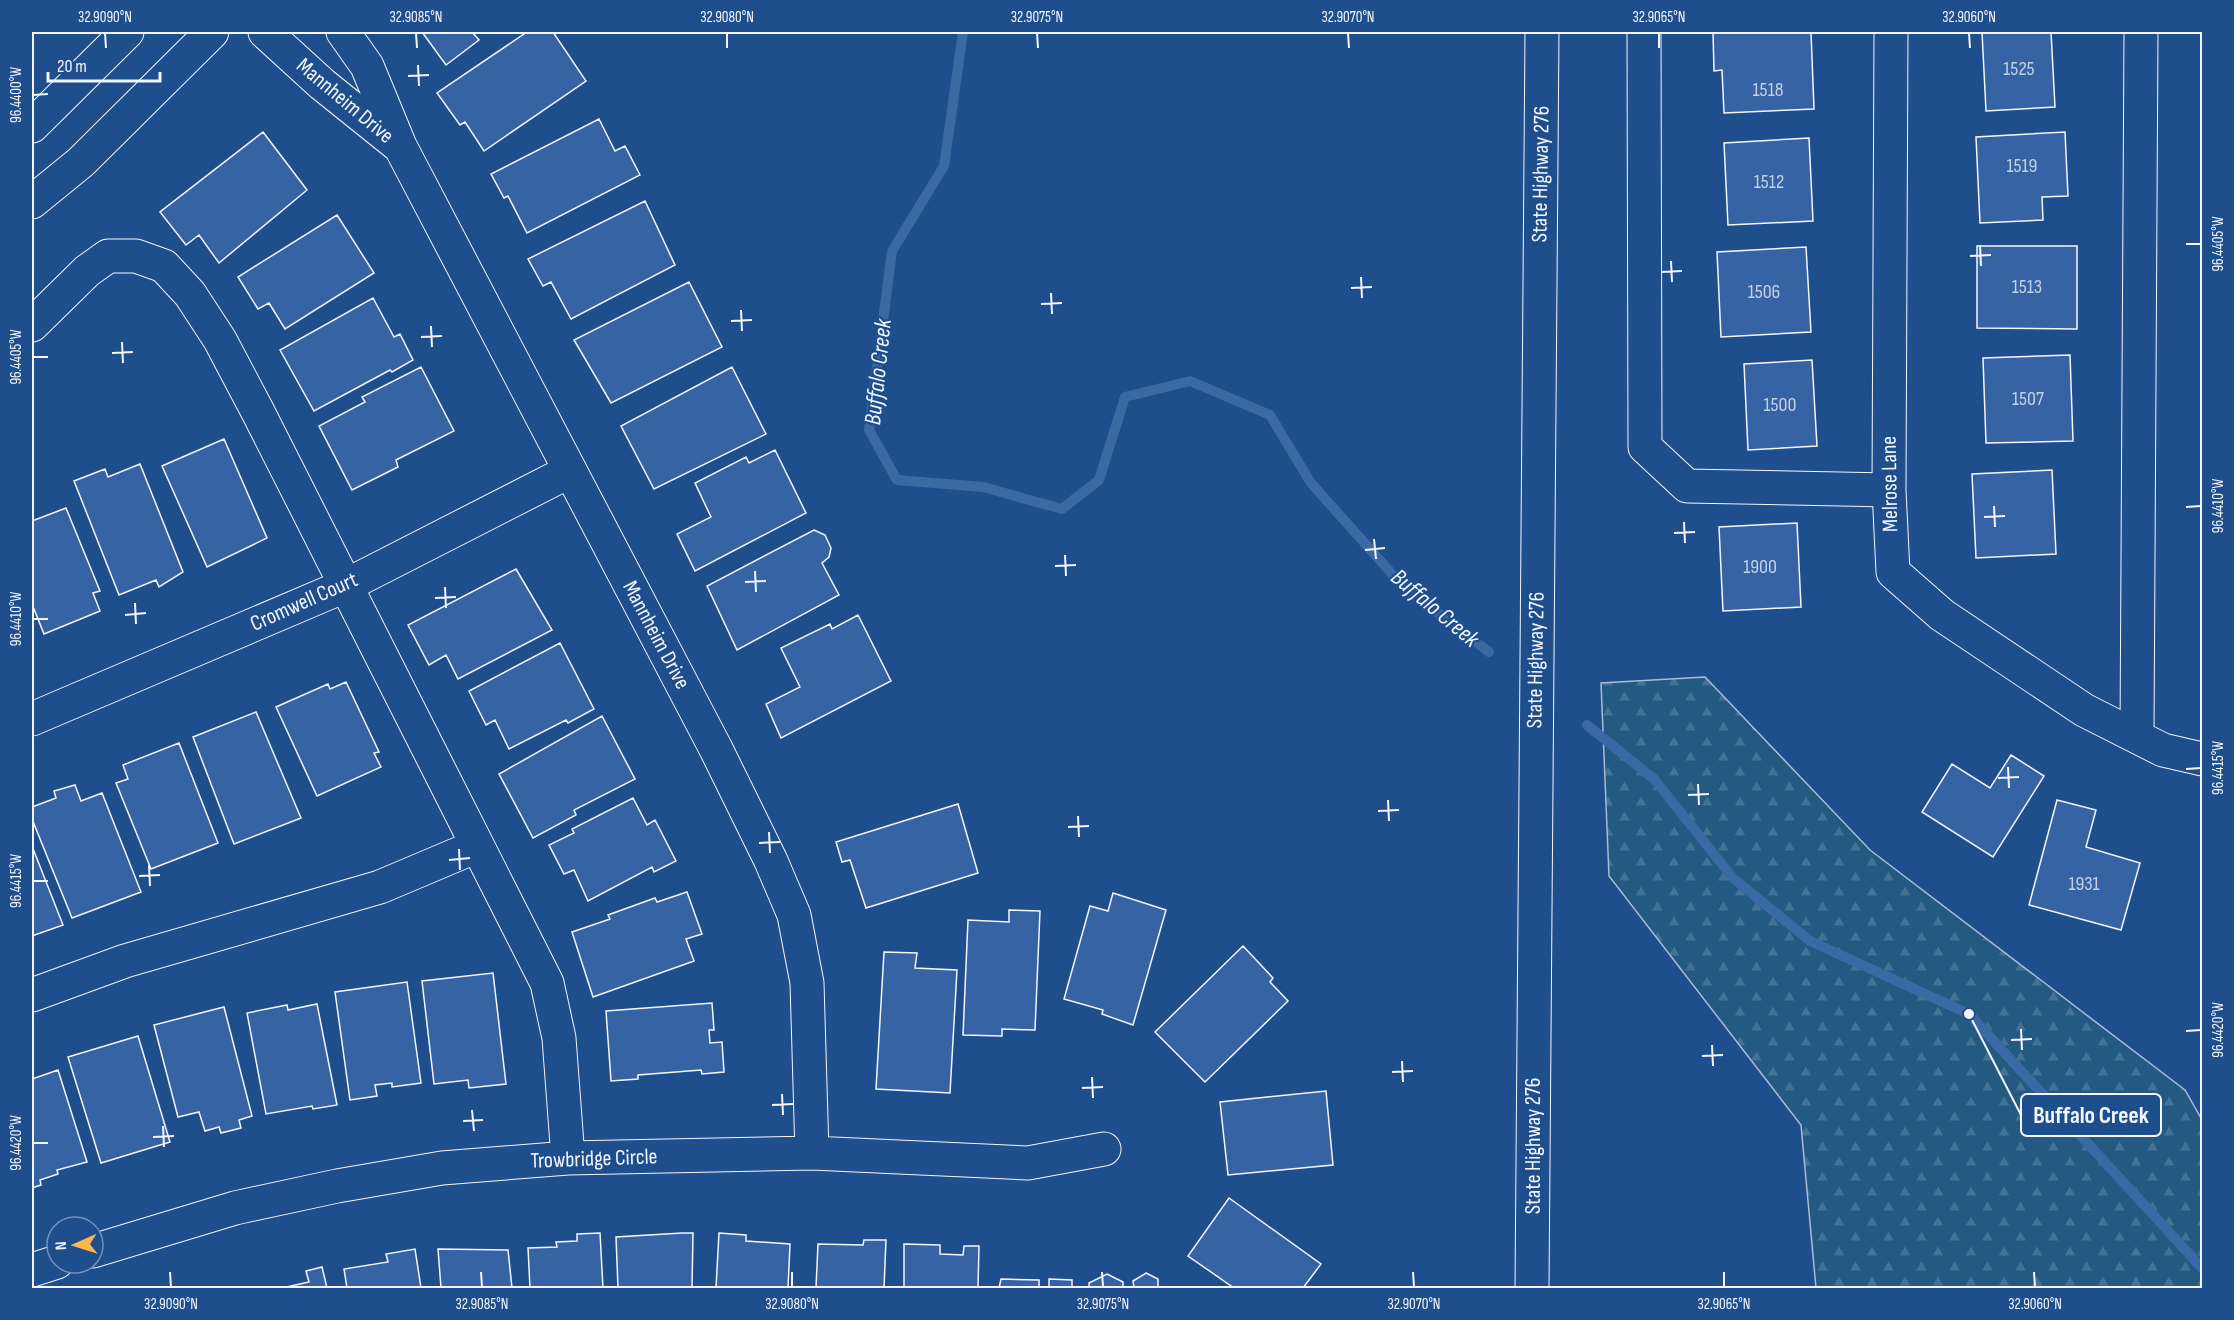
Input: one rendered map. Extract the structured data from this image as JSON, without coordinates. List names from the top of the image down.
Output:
{
  "streets": {
    "street": [
      "Mannheim Drive",
      "State Highway 276",
      "Melrose Lane",
      "Cromwell Court",
      "Trowbridge Circle"
    ]
  },
  "crossings": [
    ["Mannheim Drive", "Cromwell Court"],
    ["Mannheim Drive", "Trowbridge Circle"]
  ],
  "water": ["Buffalo Creek"],
  "places": ["Buffalo Creek"],
  "house_numbers": [
    "1525",
    "1518",
    "1519",
    "1512",
    "1513",
    "1506",
    "1507",
    "1500",
    "1900",
    "1931"
  ],
  "scale_bar": "20 m",
  "north": "left",
  "coordinates": [
    "32.9090°N",
    "32.9085°N",
    "32.9080°N",
    "32.9075°N",
    "32.9070°N",
    "32.9065°N",
    "32.9060°N",
    "96.4400°W",
    "96.4405°W",
    "96.4410°W",
    "96.4415°W",
    "96.4420°W"
  ]
}
